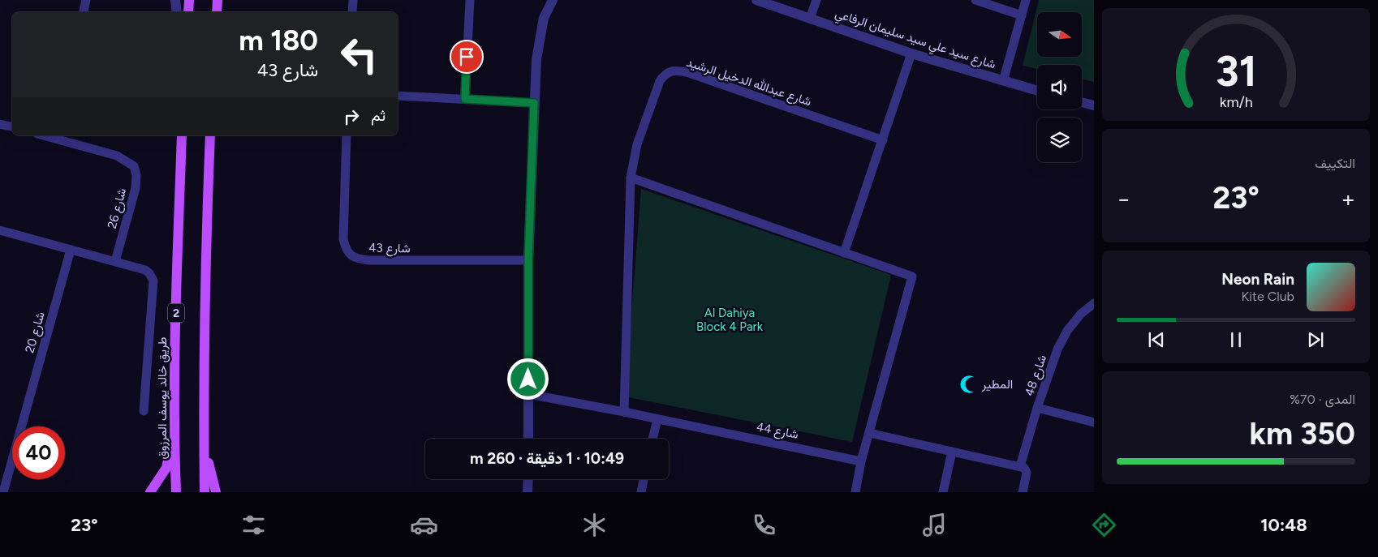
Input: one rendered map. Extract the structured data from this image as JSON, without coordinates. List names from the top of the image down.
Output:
{
  "streets": {
    "main road": ["2", "طريق خالد يوسف المرزوق"],
    "street": [
      "شارع سيد علي سيد سليمان الرفاعي",
      "شارع عبدالله الدخيل الرشيد",
      "شارع 26",
      "شارع 43",
      "شارع 20",
      "شارع 48",
      "شارع 44"
    ]
  },
  "crossings": [
    ["شارع عبدالله الدخيل الرشيد", "شارع 44"]
  ],
  "parks": ["Al Dahiya Block 4 Park"],
  "places": {
    "mosque": ["المطير"]
  },
  "north": "right",
  "page": {
    "turn": ["180 m", "شارع 43"],
    "then": "ثم",
    "tile": [
      "التكييف",
      ["المدى · 70%", "350 km"]
    ],
    "heat": ["−", "23°", "+"],
    "song": ["Neon Rain", "Kite Club"],
    "limit": "40",
    "trip": "10:49 · 1 دقيقة · 260 m",
    "tabs": ["10:48", "23°"],
    "gauge": ["31", "km/h"]
  }
}
